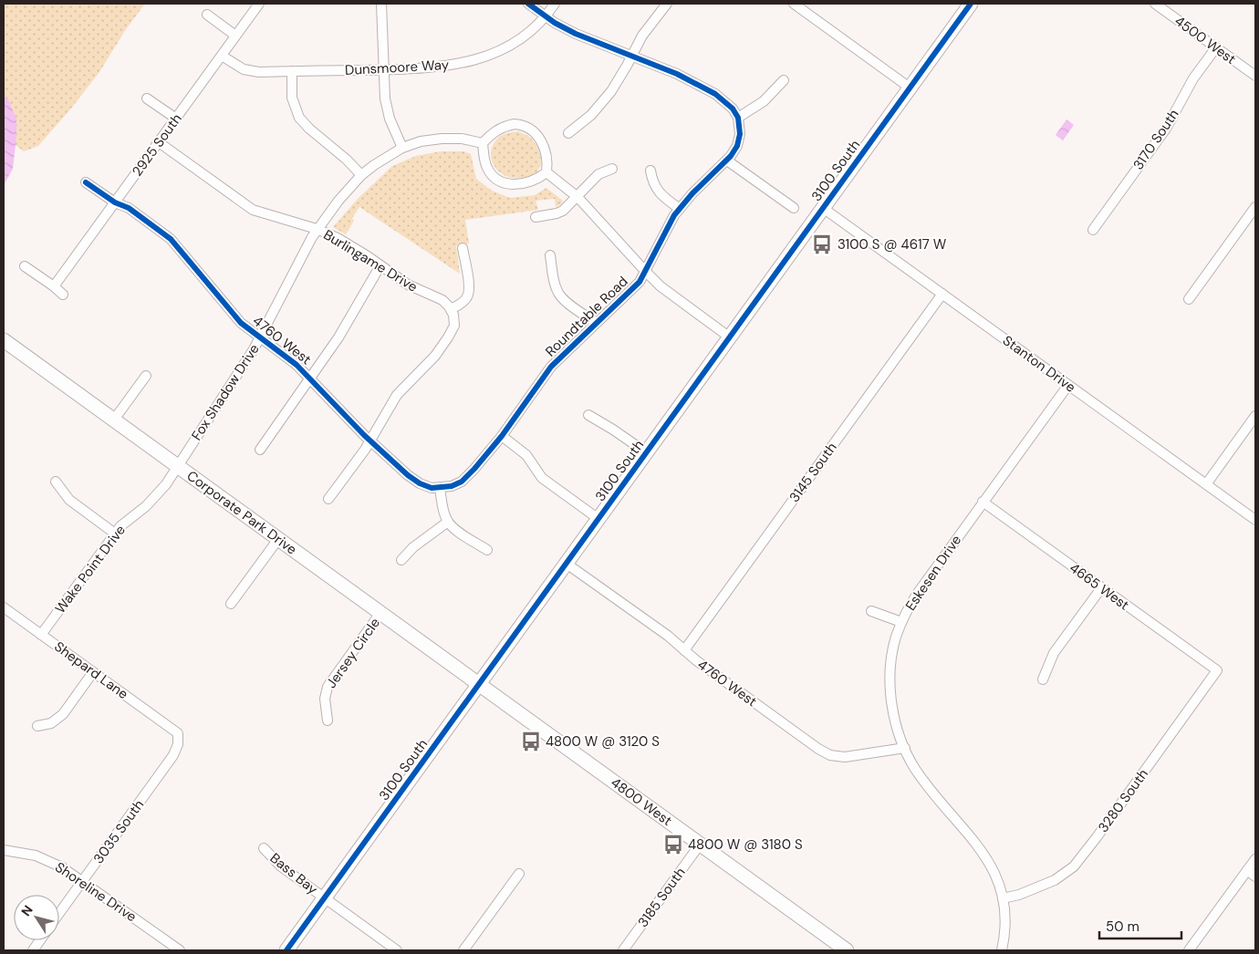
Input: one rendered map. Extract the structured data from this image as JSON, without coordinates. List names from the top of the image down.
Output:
{
  "streets": {
    "main road": ["3100 South", "Corporate Park Drive", "4800 West"],
    "street": [
      "4500 West",
      "Dunsmoore Way",
      "3170 South",
      "2925 South",
      "Burlingame Drive",
      "Roundtable Road",
      "4760 West",
      "Stanton Drive",
      "Fox Shadow Drive",
      "3145 South",
      "Wake Point Drive",
      "Eskesen Drive",
      "4665 West",
      "Jersey Circle",
      "Shepard Lane",
      "3280 South",
      "3035 South",
      "Bass Bay",
      "Shoreline Drive",
      "3185 South"
    ]
  },
  "crossings": [
    ["4500 West", "3170 South"],
    ["Dunsmoore Way", "2925 South"],
    ["2925 South", "Burlingame Drive"],
    ["2925 South", "4760 West"],
    ["3100 South", "4760 West"],
    ["3100 South", "Stanton Drive"],
    ["3100 South", "Corporate Park Drive"],
    ["3100 South", "4800 West"],
    ["3100 South", "Bass Bay"],
    ["Burlingame Drive", "Fox Shadow Drive"],
    ["Roundtable Road", "4760 West"],
    ["4760 West", "Fox Shadow Drive"],
    ["4760 West", "3145 South"],
    ["4760 West", "Eskesen Drive"],
    ["Stanton Drive", "3145 South"],
    ["Stanton Drive", "Eskesen Drive"],
    ["Fox Shadow Drive", "Corporate Park Drive"],
    ["Fox Shadow Drive", "Wake Point Drive"],
    ["Corporate Park Drive", "Wake Point Drive"],
    ["Corporate Park Drive", "Jersey Circle"],
    ["Corporate Park Drive", "4800 West"],
    ["Wake Point Drive", "Shepard Lane"],
    ["Eskesen Drive", "4665 West"],
    ["Eskesen Drive", "3280 South"],
    ["4665 West", "3280 South"],
    ["Shepard Lane", "3035 South"],
    ["4800 West", "3185 South"],
    ["3035 South", "Shoreline Drive"]
  ],
  "places": {
    "bus stop": ["3100 S @ 4617 W", "4800 W @ 3120 S", "4800 W @ 3180 S"]
  },
  "scale_bar": "50 m",
  "north": "top left"
}
